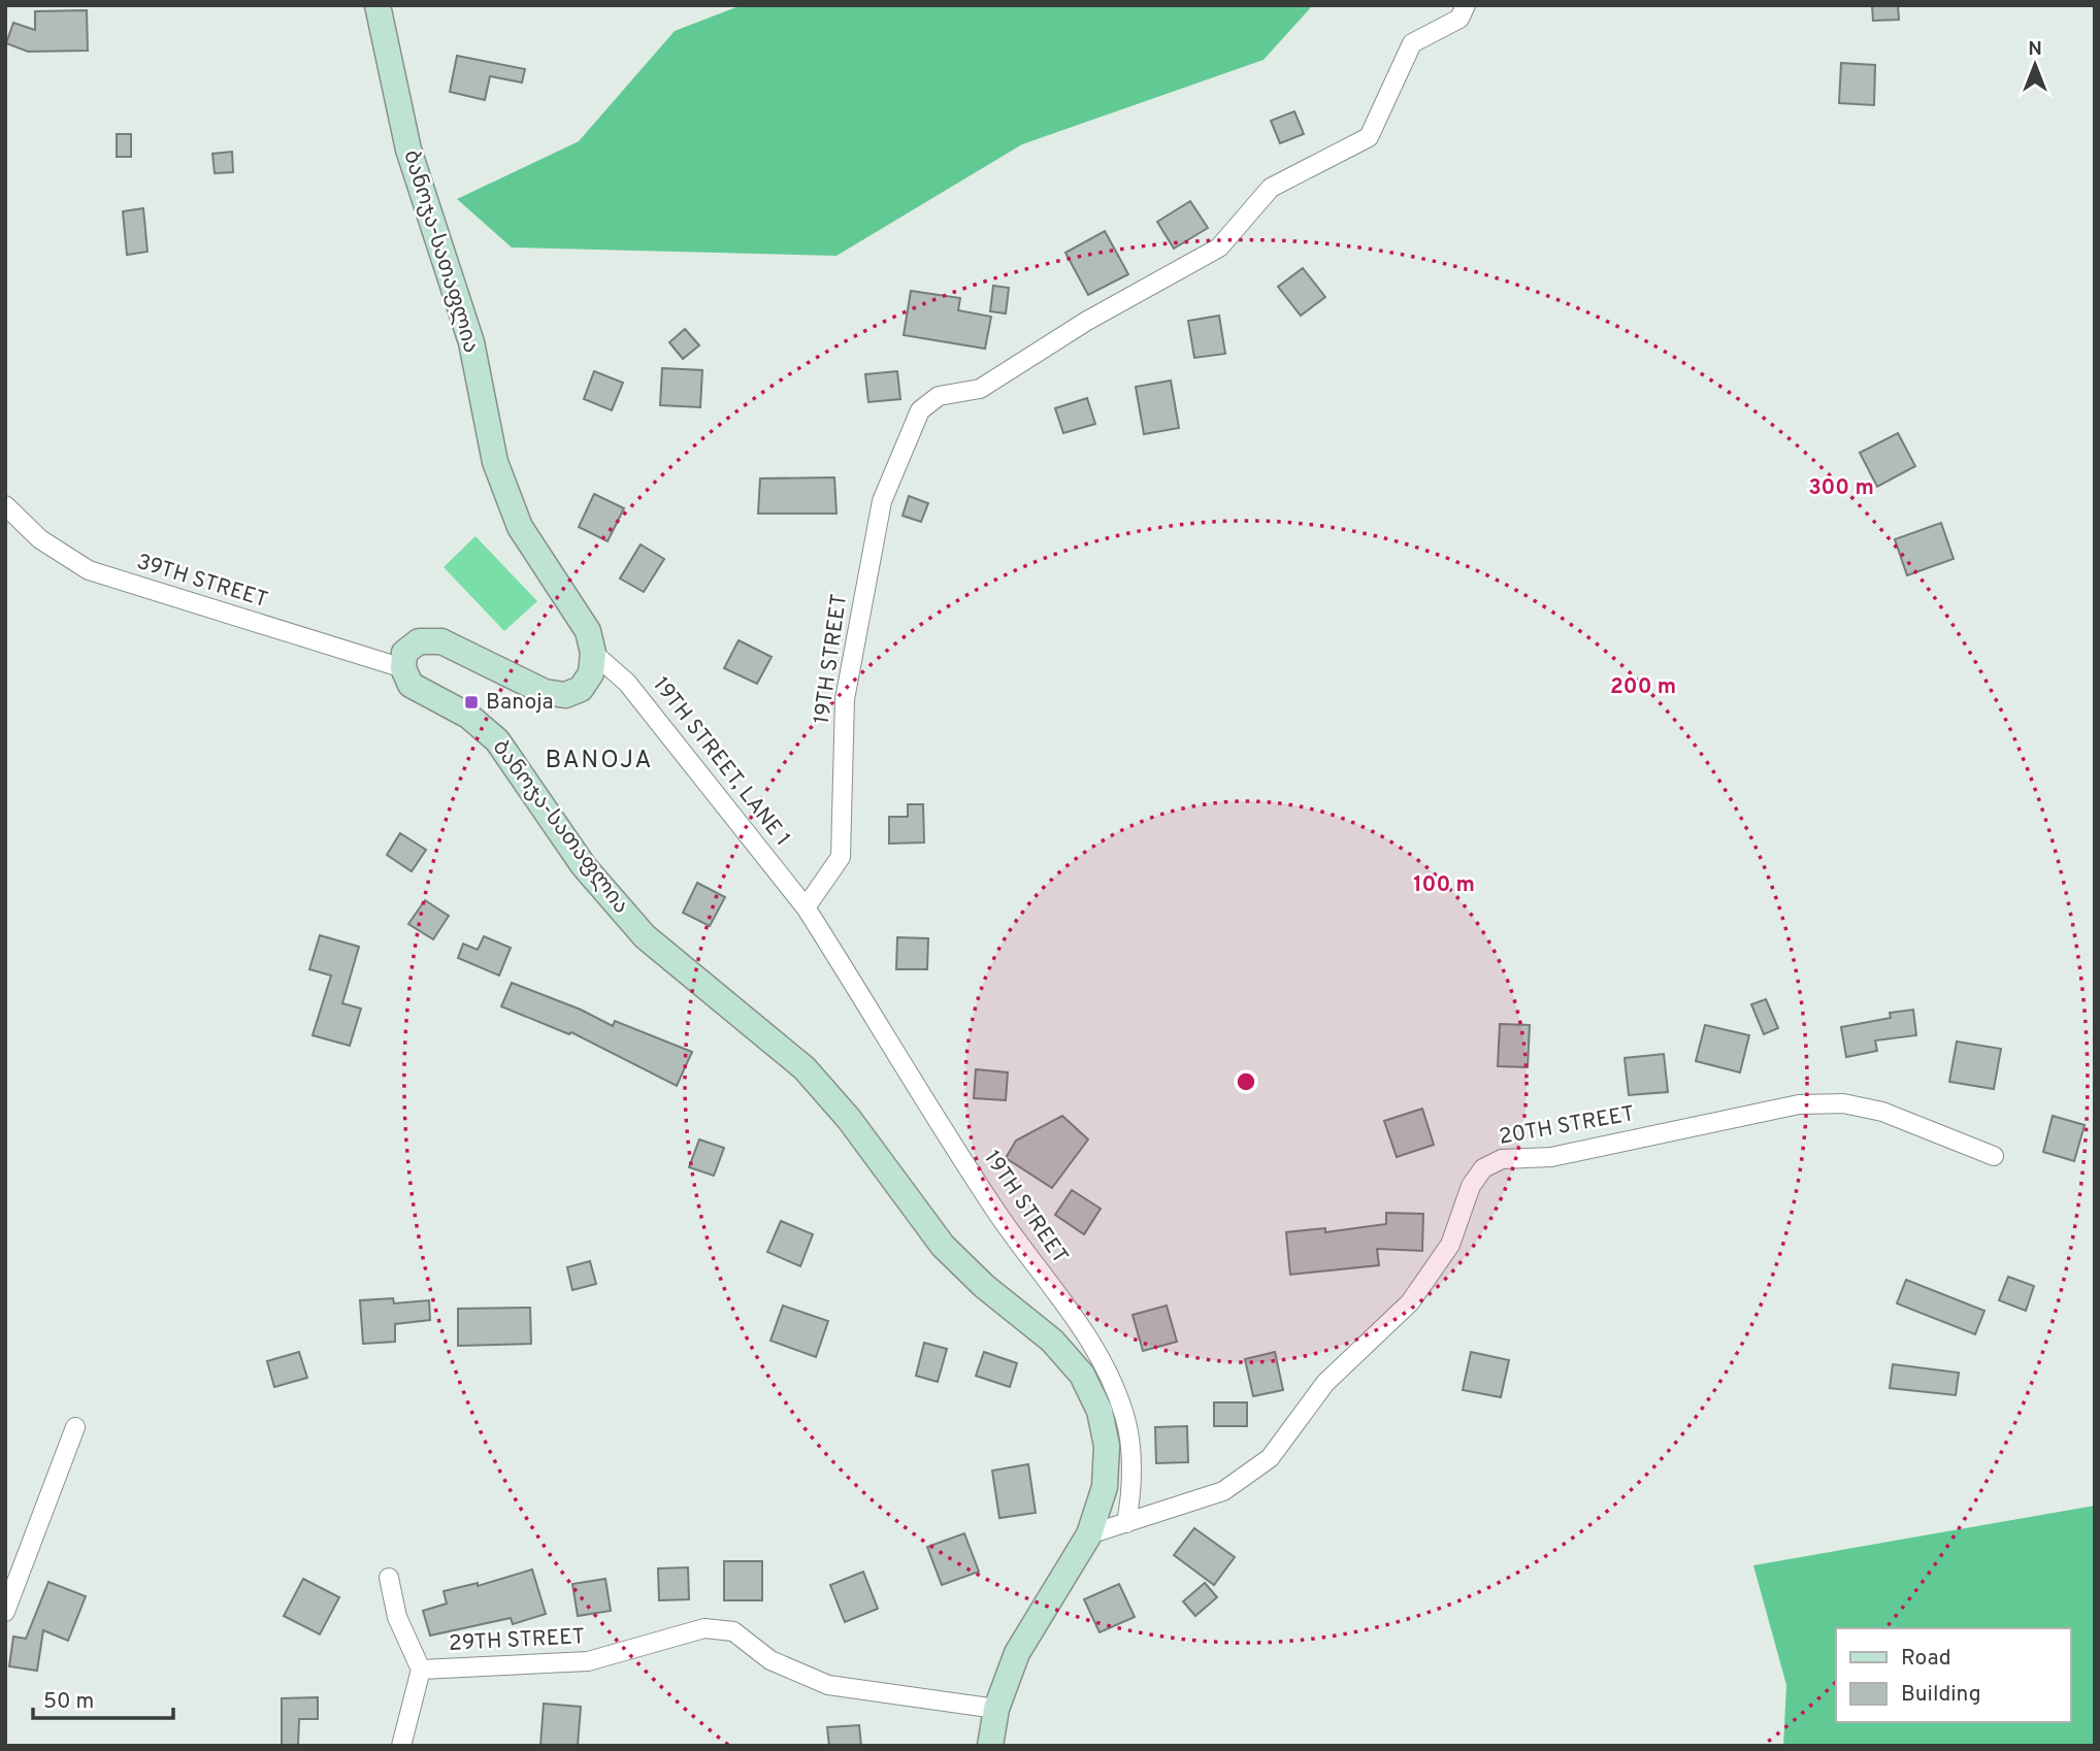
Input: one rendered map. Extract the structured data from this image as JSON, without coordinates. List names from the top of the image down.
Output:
{
  "streets": {
    "street": [
      "ბანოჯა-სათაფლია",
      "39TH STREET",
      "19TH STREET",
      "19TH STREET, LANE 1",
      "20TH STREET",
      "29TH STREET"
    ]
  },
  "crossings": [
    ["ბანოჯა-სათაფლია", "39TH STREET"],
    ["ბანოჯა-სათაფლია", "19TH STREET, LANE 1"],
    ["ბანოჯა-სათაფლია", "20TH STREET"],
    ["ბანოჯა-სათაფლია", "29TH STREET"],
    ["19TH STREET", "19TH STREET, LANE 1"],
    ["19TH STREET", "20TH STREET"]
  ],
  "districts": ["BANOJA"],
  "places": {
    "transit": ["Banoja"]
  },
  "legend": ["Road", "Building"],
  "scale_bar": "50 m",
  "north": "top",
  "rings": ["300 m", "200 m", "100 m"]
}
